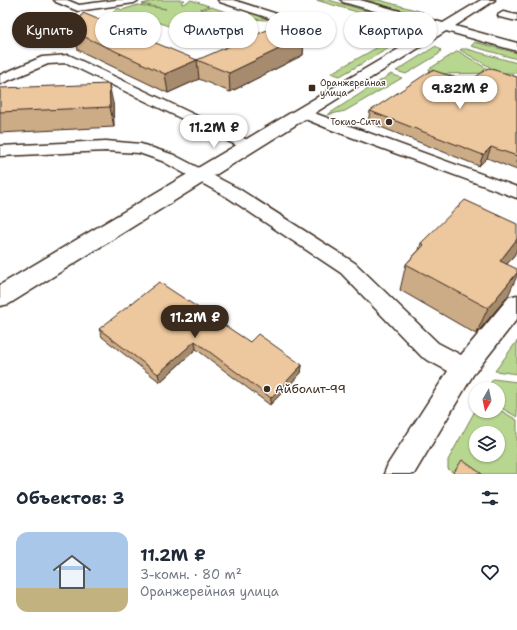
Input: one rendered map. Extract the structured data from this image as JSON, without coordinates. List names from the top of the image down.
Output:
{
  "places": {
    "transit": ["Оранжерейная улица"],
    "other": ["Токио-Сити", "Айболит-99"]
  },
  "north": "bottom",
  "page": {
    "chip": [
      "Купить",
      "Снять",
      "Фильтры",
      "Новое",
      "Квартира"
    ],
    "price": ["9.82M ₽", "11.2M ₽", "11.2M ₽"],
    "heading": "Объектов: 3",
    "list": [
      {
        "name": "11.2M ₽",
        "note": "3-комн. · 80 m² · Оранжерейная улица"
      }
    ]
  }
}
